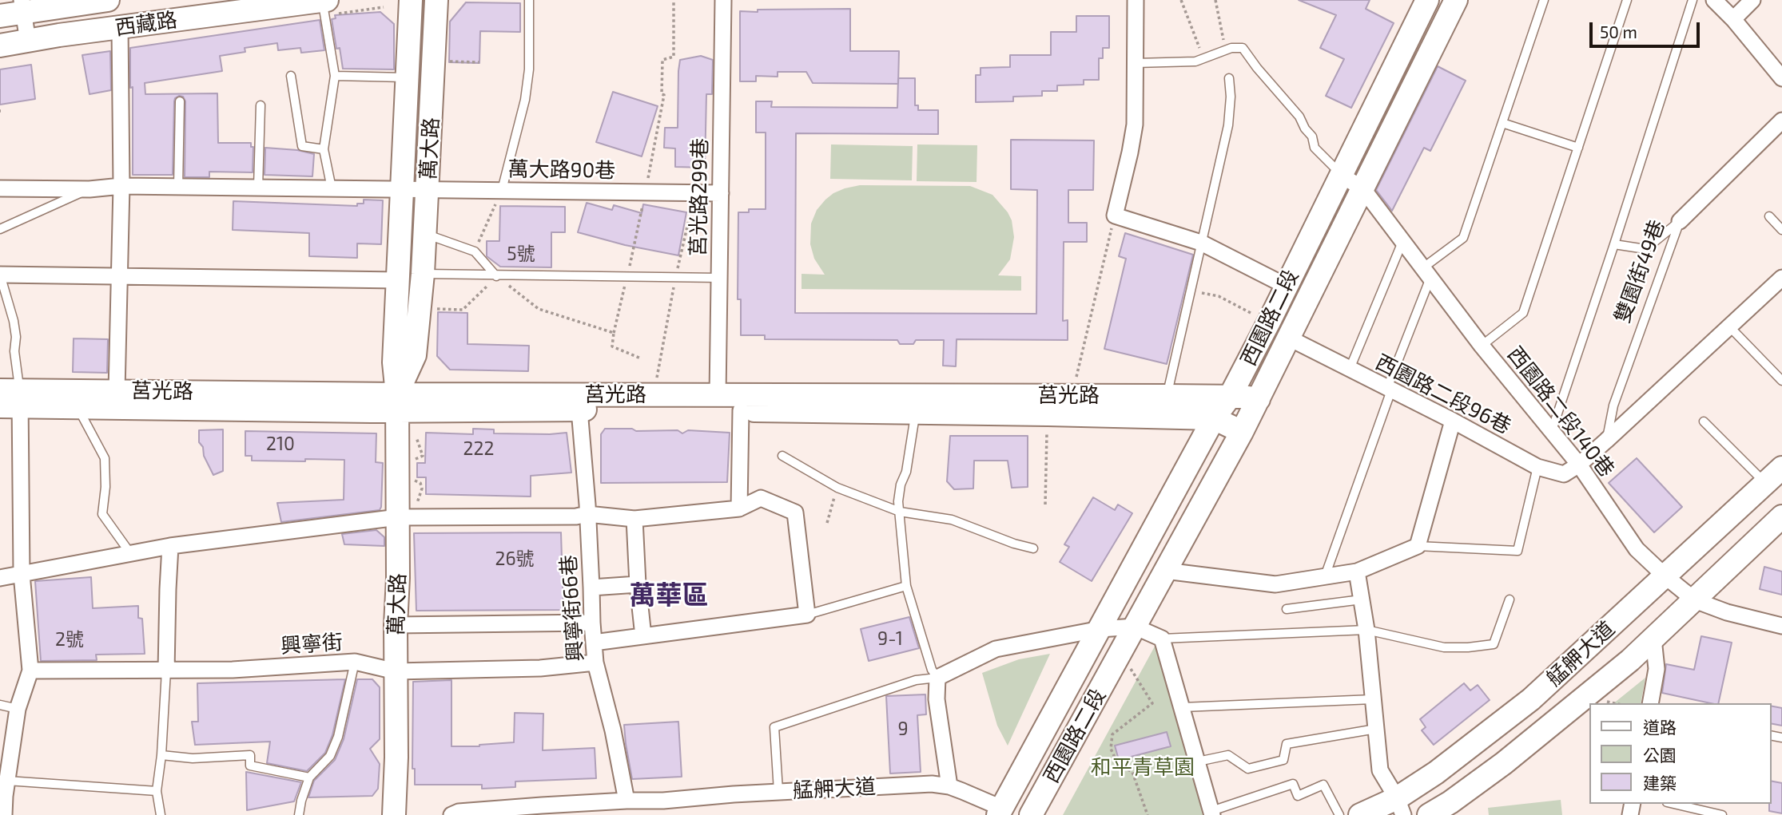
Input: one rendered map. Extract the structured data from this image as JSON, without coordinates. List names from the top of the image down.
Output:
{
  "streets": {
    "main road": [
      "西藏路",
      "萬大路",
      "西園路二段",
      "莒光路",
      "艋舺大道"
    ],
    "street": [
      "萬大路90巷",
      "莒光路299巷",
      "雙園街49巷",
      "西園路二段96巷",
      "西園路二段140巷",
      "興寧街66巷",
      "興寧街"
    ]
  },
  "crossings": [
    ["萬大路", "萬大路90巷"],
    ["萬大路", "莒光路"],
    ["萬大路", "興寧街"],
    ["萬大路90巷", "莒光路299巷"],
    ["莒光路299巷", "莒光路"],
    ["西園路二段", "莒光路"],
    ["西園路二段", "西園路二段96巷"],
    ["西園路二段", "西園路二段140巷"],
    ["西園路二段", "艋舺大道"],
    ["莒光路", "興寧街66巷"],
    ["西園路二段96巷", "西園路二段140巷"],
    ["西園路二段140巷", "艋舺大道"],
    ["興寧街66巷", "興寧街"],
    ["興寧街66巷", "艋舺大道"]
  ],
  "districts": ["萬華區"],
  "parks": ["和平青草園"],
  "house_numbers": [
    "5號",
    "210",
    "222",
    "26號",
    "9-1",
    "2號",
    "9"
  ],
  "legend": ["道路", "公園", "建築"],
  "scale_bar": "50 m"
}
